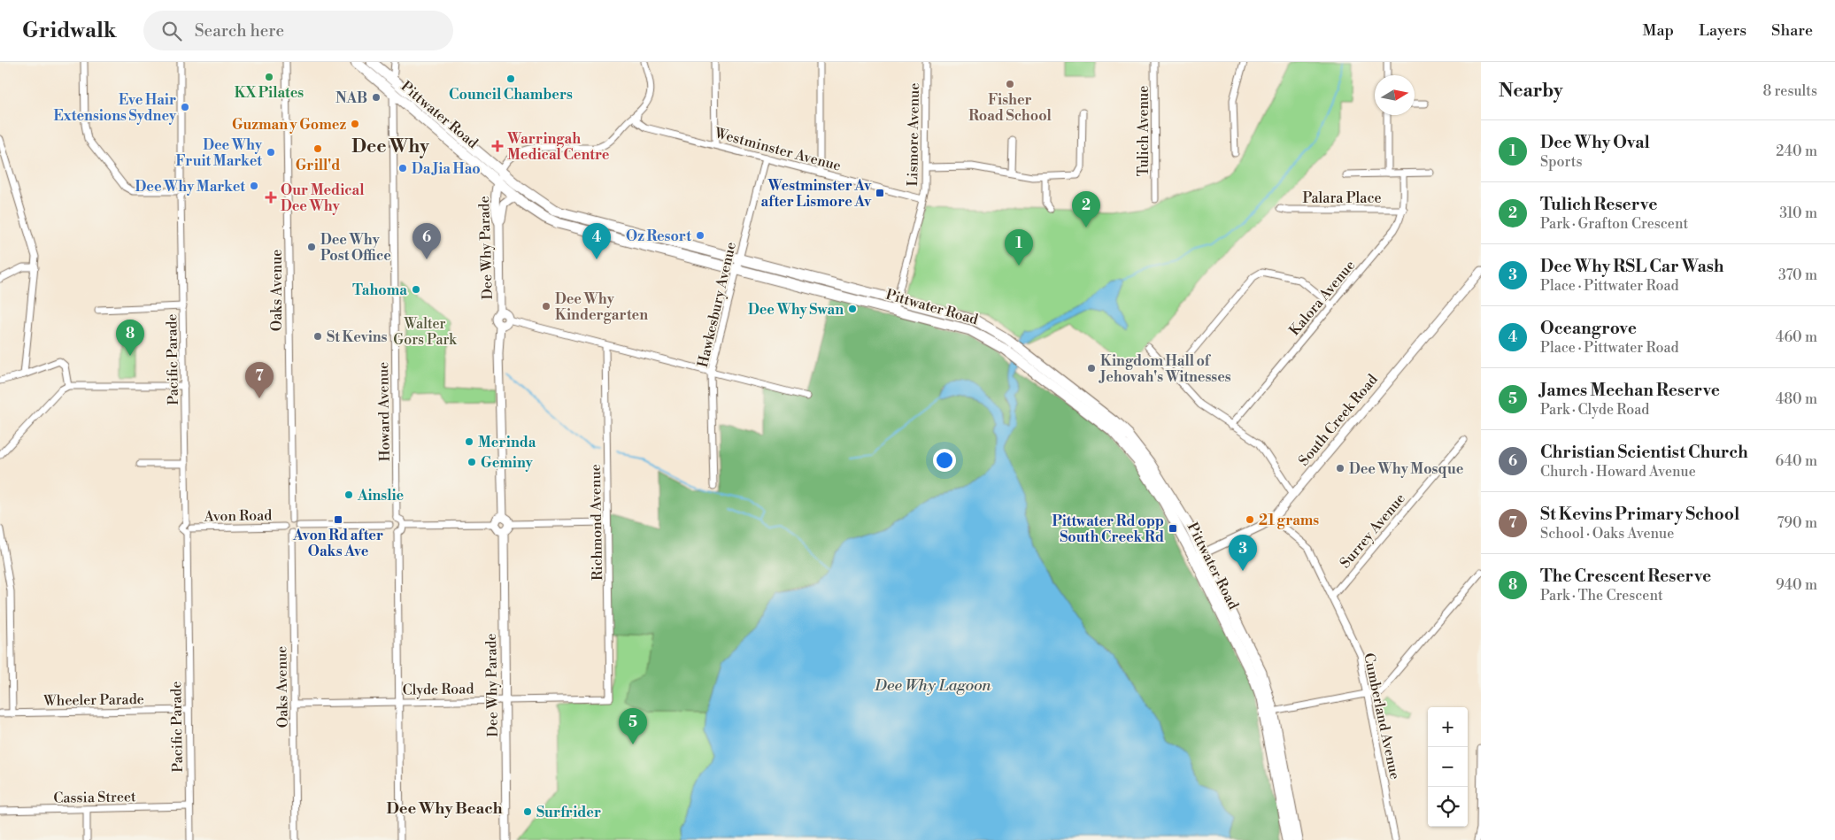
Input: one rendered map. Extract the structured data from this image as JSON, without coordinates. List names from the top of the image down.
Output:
{
  "streets": {
    "highway": ["Pittwater Road"],
    "main road": ["Dee Why Parade", "South Creek Road"],
    "street": [
      "Tulich Avenue",
      "Lismore Avenue",
      "Westminster Avenue",
      "Palara Place",
      "Oaks Avenue",
      "Kalora Avenue",
      "Hawkesbury Avenue",
      "Pacific Parade",
      "Howard Avenue",
      "Avon Road",
      "Richmond Avenue",
      "Surrey Avenue",
      "Clyde Road",
      "Wheeler Parade",
      "Cumberland Avenue",
      "Cassia Street"
    ]
  },
  "crossings": [
    ["Pittwater Road", "Lismore Avenue"],
    ["Pittwater Road", "Dee Why Parade"],
    ["Pittwater Road", "Hawkesbury Avenue"],
    ["Pittwater Road", "Howard Avenue"],
    ["Pittwater Road", "South Creek Road"],
    ["Lismore Avenue", "Westminster Avenue"],
    ["Westminster Avenue", "Hawkesbury Avenue"],
    ["Palara Place", "Kalora Avenue"],
    ["Dee Why Parade", "Clyde Road"],
    ["Oaks Avenue", "Avon Road"],
    ["Oaks Avenue", "Clyde Road"],
    ["Pacific Parade", "Avon Road"],
    ["Pacific Parade", "Wheeler Parade"],
    ["Pacific Parade", "Cassia Street"],
    ["South Creek Road", "Cumberland Avenue"],
    ["Richmond Avenue", "Clyde Road"],
    ["Surrey Avenue", "Cumberland Avenue"]
  ],
  "districts": ["Dee Why", "Dee Why Beach"],
  "water": ["Dee Why Lagoon"],
  "parks": ["Walter Gors Park"],
  "places": {
    "other": [
      "KX Pilates",
      "Council Chambers",
      "Fisher Road School",
      "NAB",
      "Eve Hair Extensions Sydney",
      "Guzman y Gomez",
      "Grill'd",
      "Dee Why Fruit Market",
      "Da Jia Hao",
      "Dee Why Market",
      "Oz Resort",
      "Dee Why Post Office",
      "Tahoma",
      "Dee Why Kindergarten",
      "Dee Why Swan",
      "St Kevins",
      "Kingdom Hall of Jehovah's Witnesses",
      "Merinda",
      "Geminy",
      "Dee Why Mosque",
      "Ainslie",
      "21 grams",
      "Surfrider"
    ],
    "health": ["Warringah Medical Centre", "Our Medical Dee Why"],
    "transit": ["Westminster Av after Lismore Av", "Avon Rd after Oaks Ave", "Pittwater Rd opp South Creek Rd"]
  },
  "north": "right",
  "page": {
    "header": "Gridwalk",
    "search": "Search here",
    "nav": ["Map", "Layers", "Share"],
    "heading": ["Nearby", "8 results"],
    "list": [
      {
        "mark": "1",
        "name": "Dee Why Oval",
        "note": "Sports",
        "value": "240 m"
      },
      {
        "mark": "2",
        "name": "Tulich Reserve",
        "note": "Park · Grafton Crescent",
        "value": "310 m"
      },
      {
        "mark": "3",
        "name": "Dee Why RSL Car Wash",
        "note": "Place · Pittwater Road",
        "value": "370 m"
      },
      {
        "mark": "4",
        "name": "Oceangrove",
        "note": "Place · Pittwater Road",
        "value": "460 m"
      },
      {
        "mark": "5",
        "name": "James Meehan Reserve",
        "note": "Park · Clyde Road",
        "value": "480 m"
      },
      {
        "mark": "6",
        "name": "Christian Scientist Church",
        "note": "Church · Howard Avenue",
        "value": "640 m"
      },
      {
        "mark": "7",
        "name": "St Kevins Primary School",
        "note": "School · Oaks Avenue",
        "value": "790 m"
      },
      {
        "mark": "8",
        "name": "The Crescent Reserve",
        "note": "Park · The Crescent",
        "value": "940 m"
      }
    ],
    "pins": [
      "2",
      "4",
      "6",
      "1",
      "8",
      "7",
      "3",
      "5"
    ],
    "map_buttons": ["+", "−"]
  }
}
